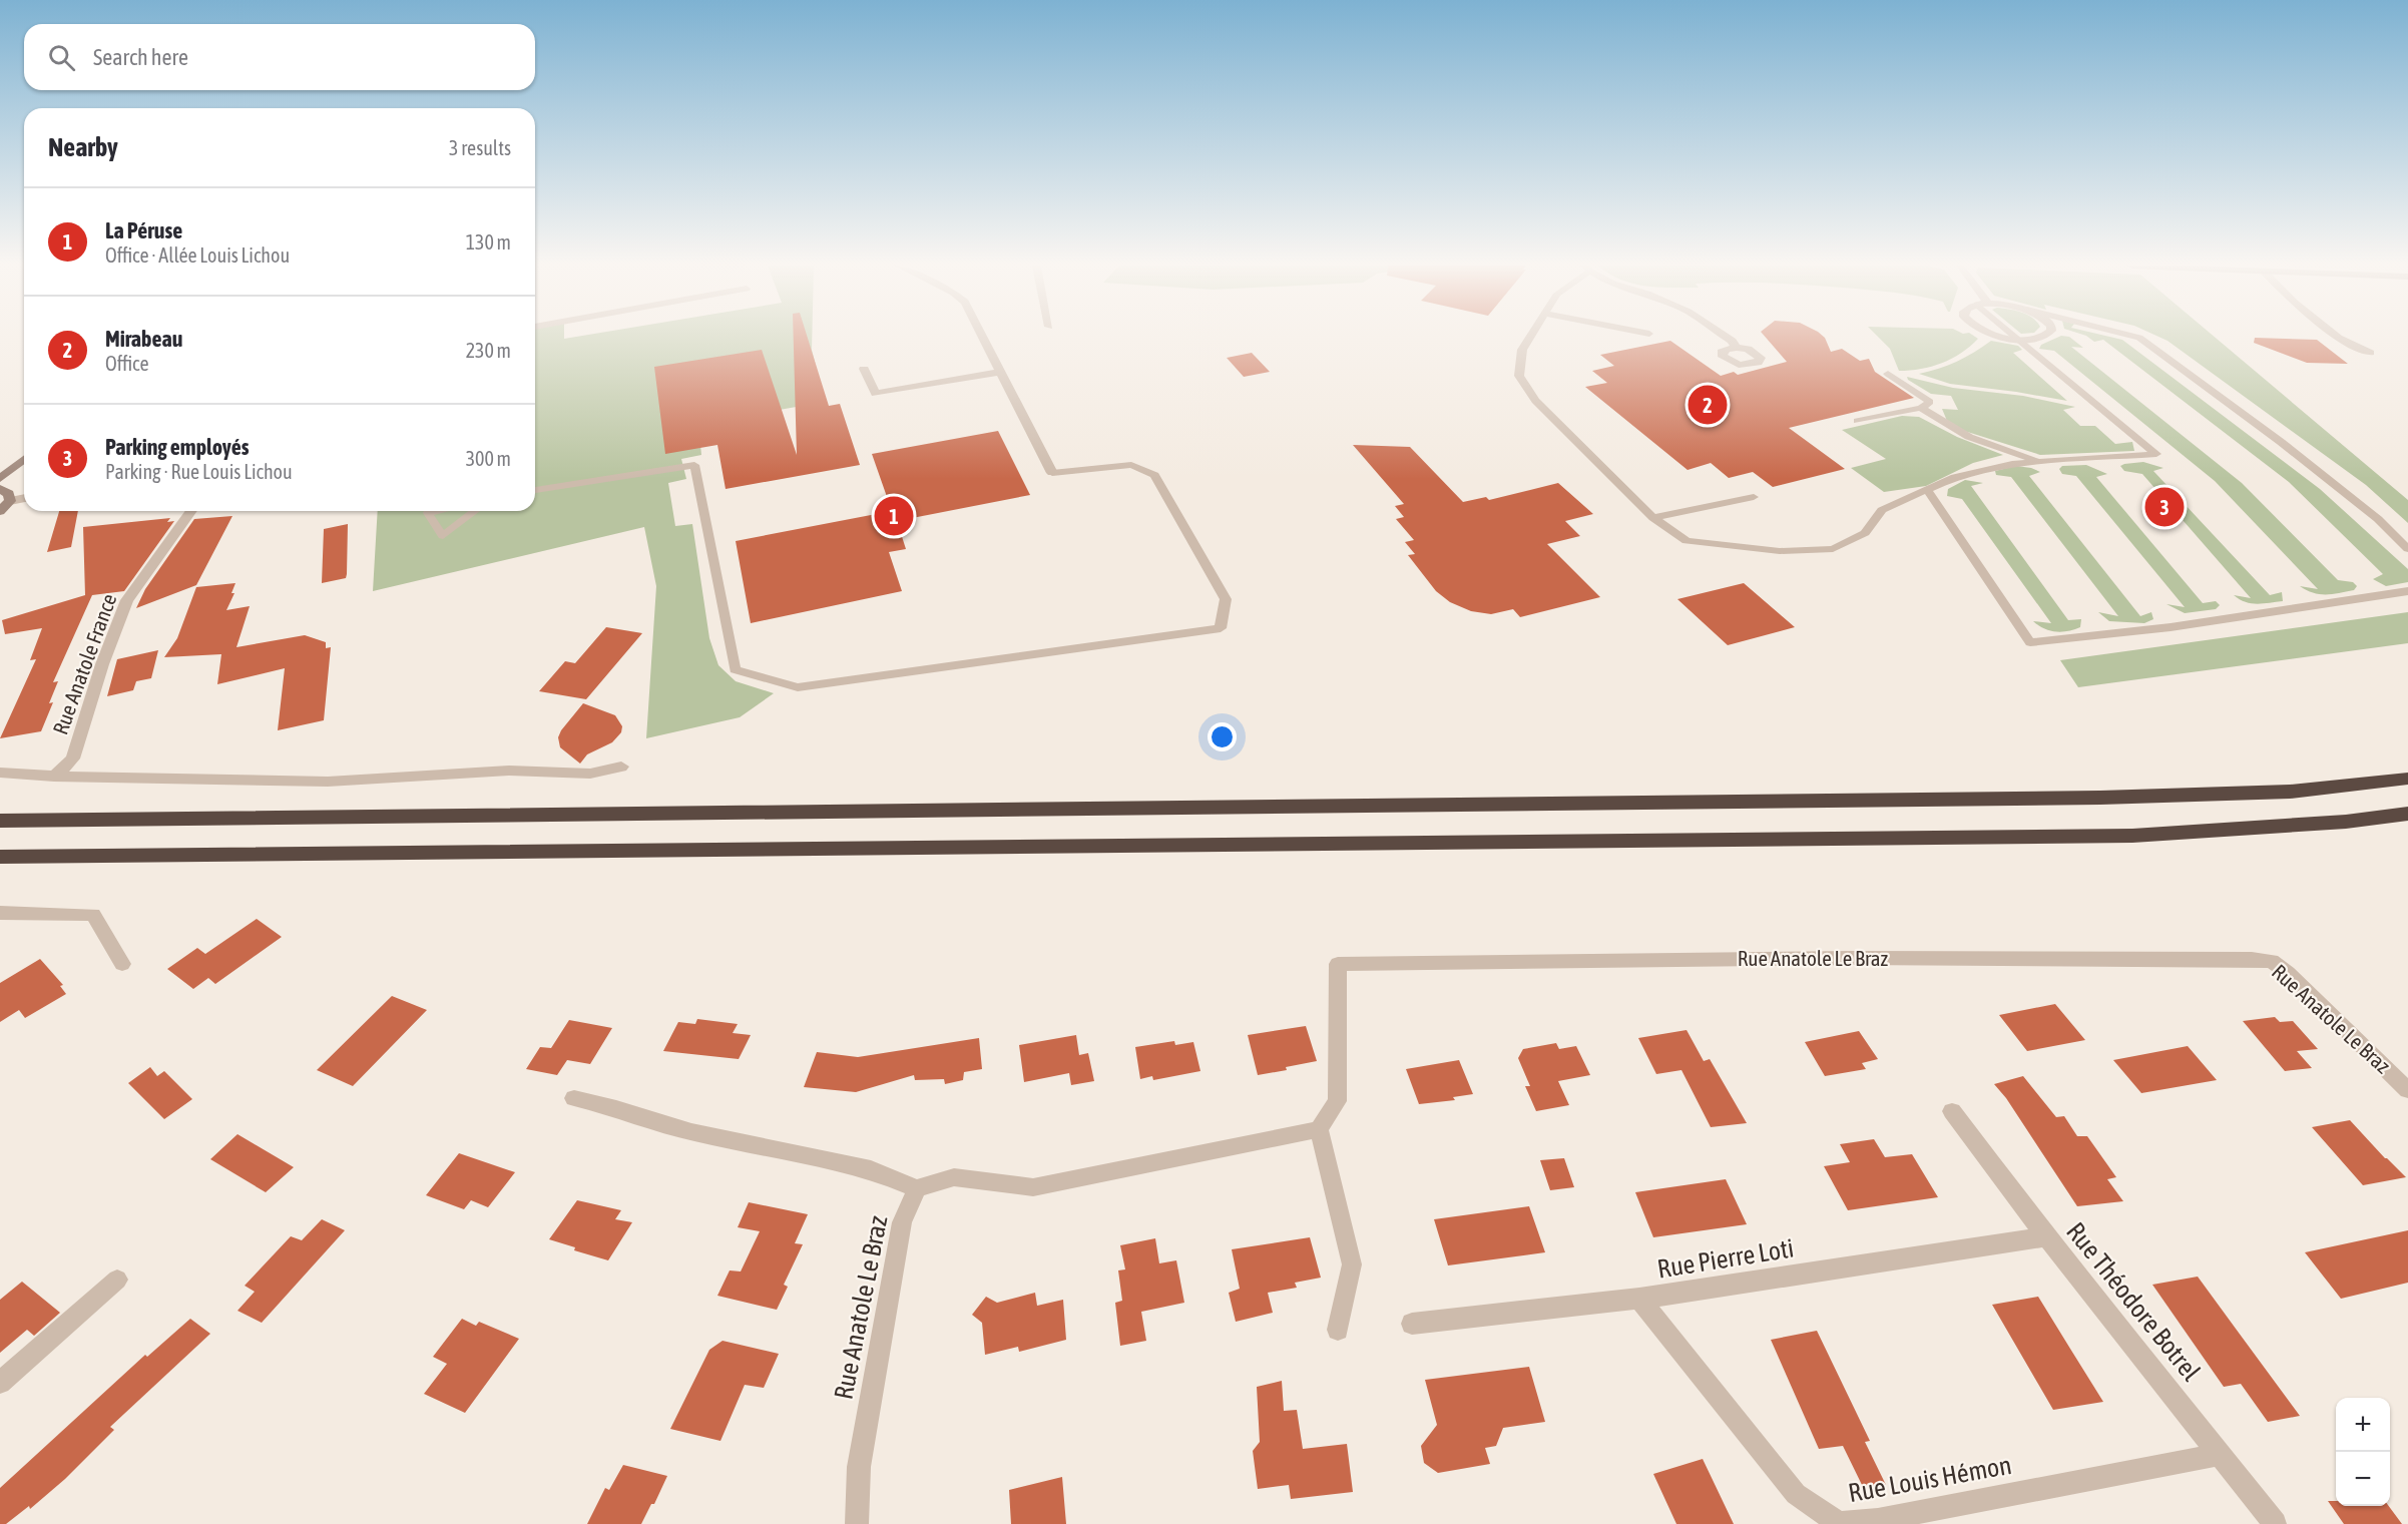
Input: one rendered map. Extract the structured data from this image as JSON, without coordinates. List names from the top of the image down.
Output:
{
  "streets": {
    "street": [
      "Rue Anatole France",
      "Rue Anatole Le Braz",
      "Rue Pierre Loti",
      "Rue Théodore Botrel",
      "Rue Louis Hémon"
    ]
  },
  "crossings": [
    ["Rue Pierre Loti", "Rue Théodore Botrel"],
    ["Rue Pierre Loti", "Rue Louis Hémon"],
    ["Rue Théodore Botrel", "Rue Louis Hémon"]
  ],
  "page": {
    "search": "Search here",
    "heading": ["Nearby", "3 results"],
    "list": [
      {
        "mark": "1",
        "name": "La Péruse",
        "note": "Office · Allée Louis Lichou",
        "value": "130 m"
      },
      {
        "mark": "2",
        "name": "Mirabeau",
        "note": "Office",
        "value": "230 m"
      },
      {
        "mark": "3",
        "name": "Parking employés",
        "note": "Parking · Rue Louis Lichou",
        "value": "300 m"
      }
    ],
    "pins": ["2", "3", "1"],
    "map_buttons": ["+", "−"]
  }
}
